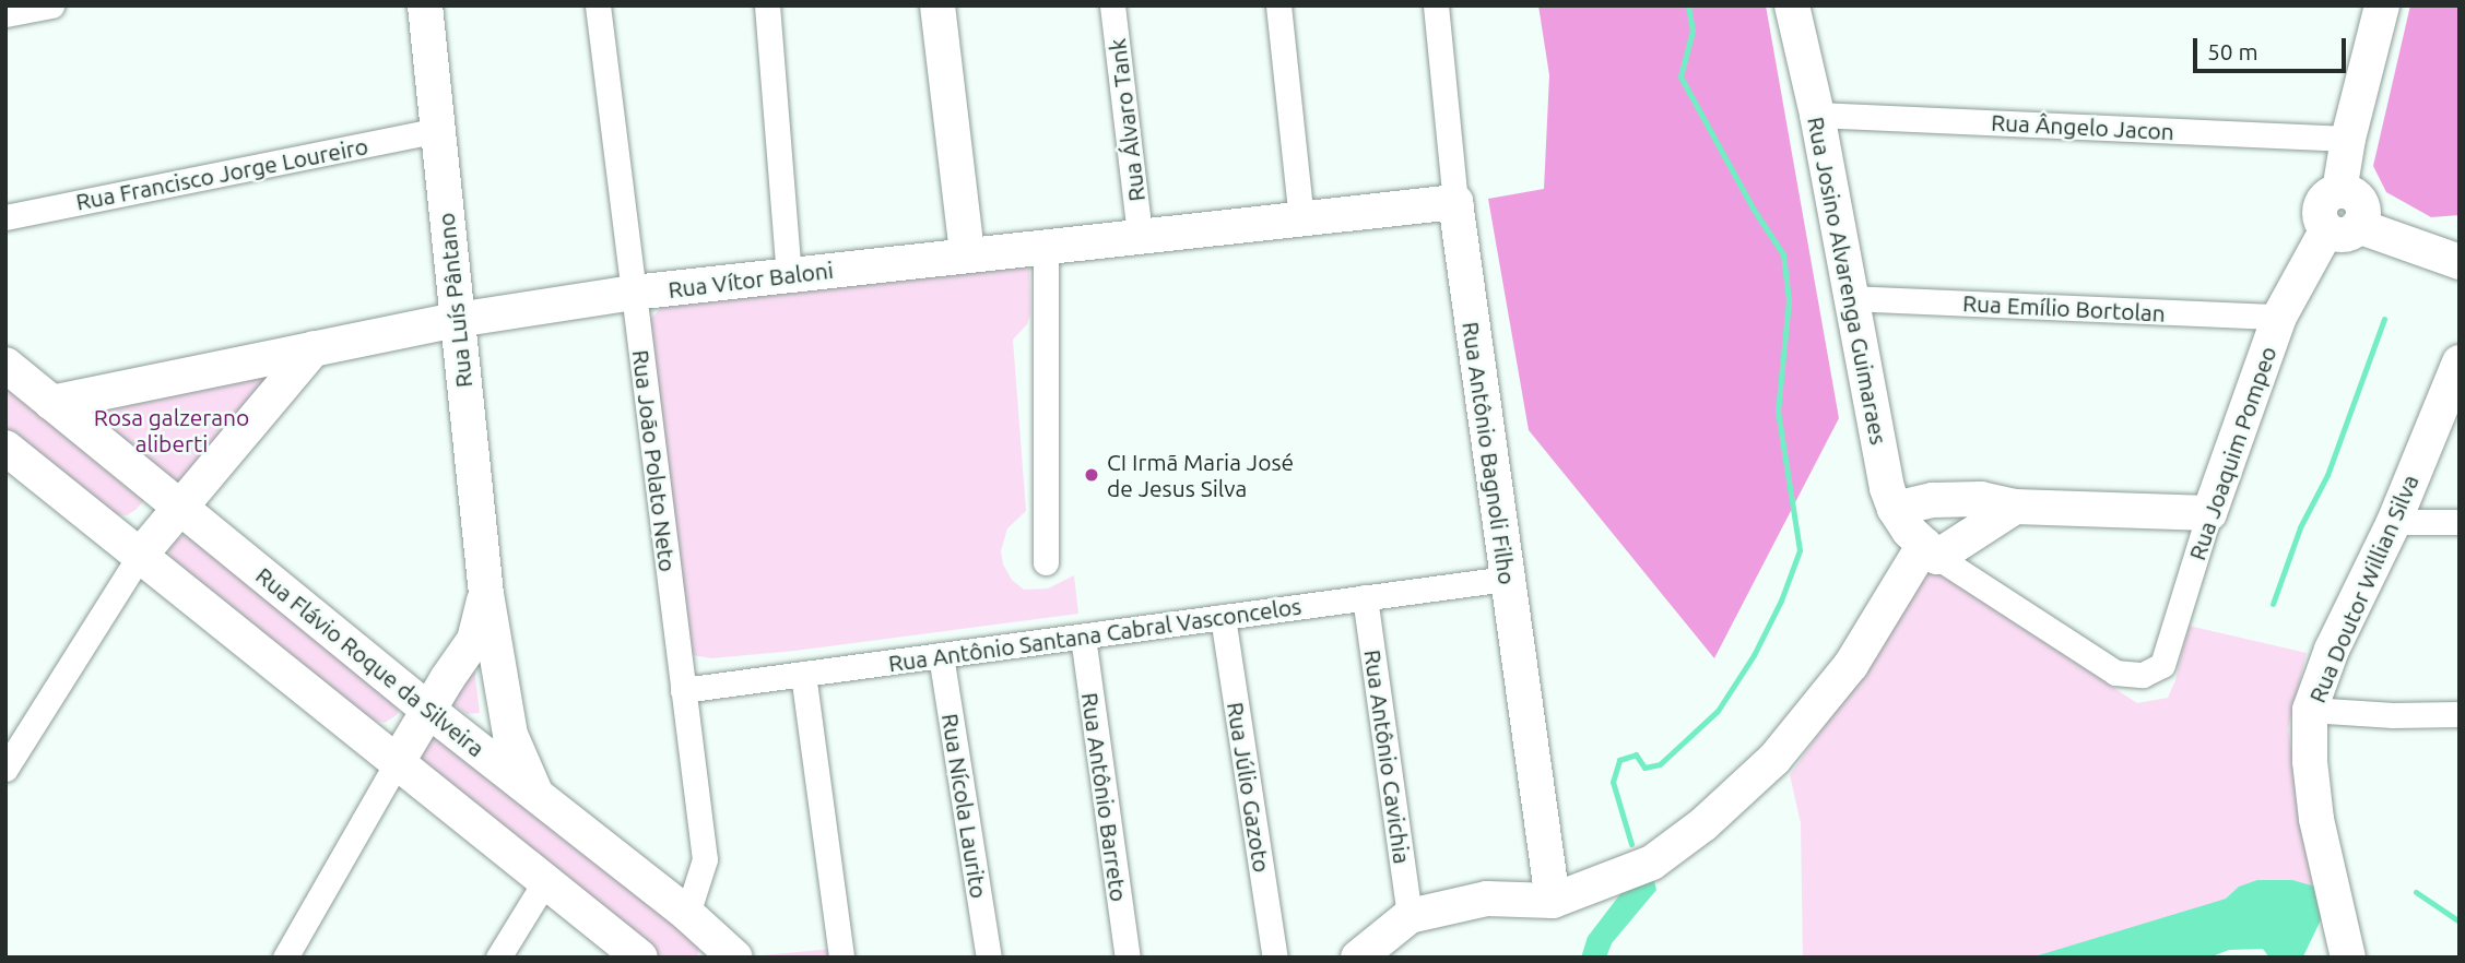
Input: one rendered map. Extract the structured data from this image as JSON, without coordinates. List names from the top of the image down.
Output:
{
  "streets": {
    "street": [
      "Rua Álvaro Tank",
      "Rua Ângelo Jacon",
      "Rua Francisco Jorge Loureiro",
      "Rua Vítor Baloni",
      "Rua Josino Alvarenga Guimaraes",
      "Rua Luís Pântano",
      "Rua Emílio Bortolan",
      "Rua Antônio Bagnoli Filho",
      "Rua Joaquim Pompeo",
      "Rua João Polato Neto",
      "Rua Doutor Willian Silva",
      "Rua Antônio Santana Cabral Vasconcelos",
      "Rua Flávio Roque da Silveira",
      "Rua Antônio Cavichia",
      "Rua Júlio Gazoto",
      "Rua Antônio Barreto",
      "Rua Nícola Laurito"
    ]
  },
  "crossings": [
    ["Rua Álvaro Tank", "Rua Vítor Baloni"],
    ["Rua Ângelo Jacon", "Rua Josino Alvarenga Guimaraes"],
    ["Rua Francisco Jorge Loureiro", "Rua Luís Pântano"],
    ["Rua Vítor Baloni", "Rua Luís Pântano"],
    ["Rua Vítor Baloni", "Rua Antônio Bagnoli Filho"],
    ["Rua Vítor Baloni", "Rua João Polato Neto"],
    ["Rua Vítor Baloni", "Rua Flávio Roque da Silveira"],
    ["Rua Josino Alvarenga Guimaraes", "Rua Emílio Bortolan"],
    ["Rua Josino Alvarenga Guimaraes", "Rua Joaquim Pompeo"],
    ["Rua Luís Pântano", "Rua Flávio Roque da Silveira"],
    ["Rua Emílio Bortolan", "Rua Joaquim Pompeo"],
    ["Rua Antônio Bagnoli Filho", "Rua Antônio Santana Cabral Vasconcelos"],
    ["Rua João Polato Neto", "Rua Antônio Santana Cabral Vasconcelos"],
    ["Rua João Polato Neto", "Rua Flávio Roque da Silveira"],
    ["Rua Antônio Santana Cabral Vasconcelos", "Rua Antônio Cavichia"],
    ["Rua Antônio Santana Cabral Vasconcelos", "Rua Júlio Gazoto"],
    ["Rua Antônio Santana Cabral Vasconcelos", "Rua Antônio Barreto"],
    ["Rua Antônio Santana Cabral Vasconcelos", "Rua Nícola Laurito"]
  ],
  "parks": ["Rosa galzerano aliberti"],
  "places": ["CI Irmã Maria José de Jesus Silva"],
  "scale_bar": "50 m"
}
